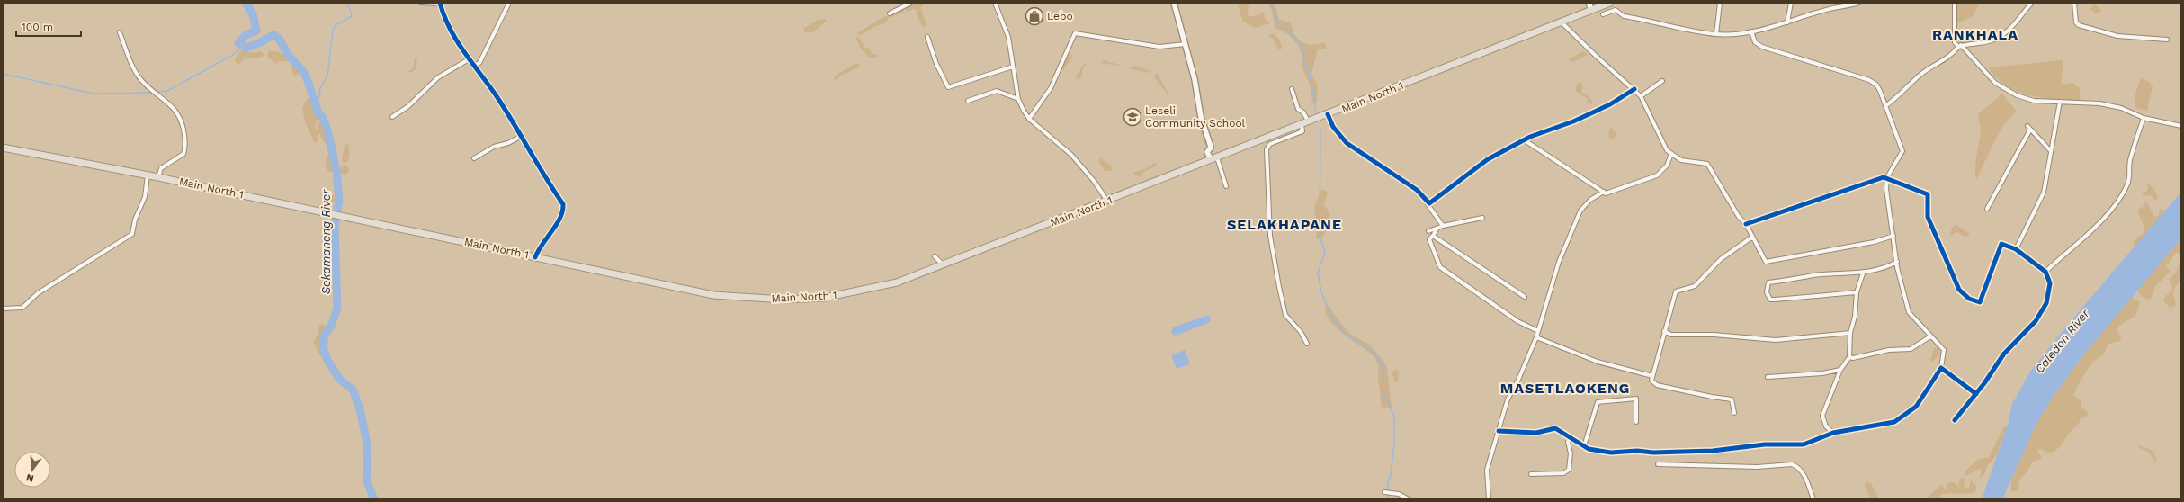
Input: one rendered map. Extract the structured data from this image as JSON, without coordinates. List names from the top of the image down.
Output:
{
  "streets": {
    "main road": ["Main North 1"]
  },
  "districts": ["RANKHALA", "SELAKHAPANE", "MASETLAOKENG"],
  "water": ["Sekamaneng River", "Caledon River"],
  "places": {
    "shop": ["Lebo"],
    "school or university": ["Leseli Community School"]
  },
  "scale_bar": "100 m",
  "north": "bottom"
}
